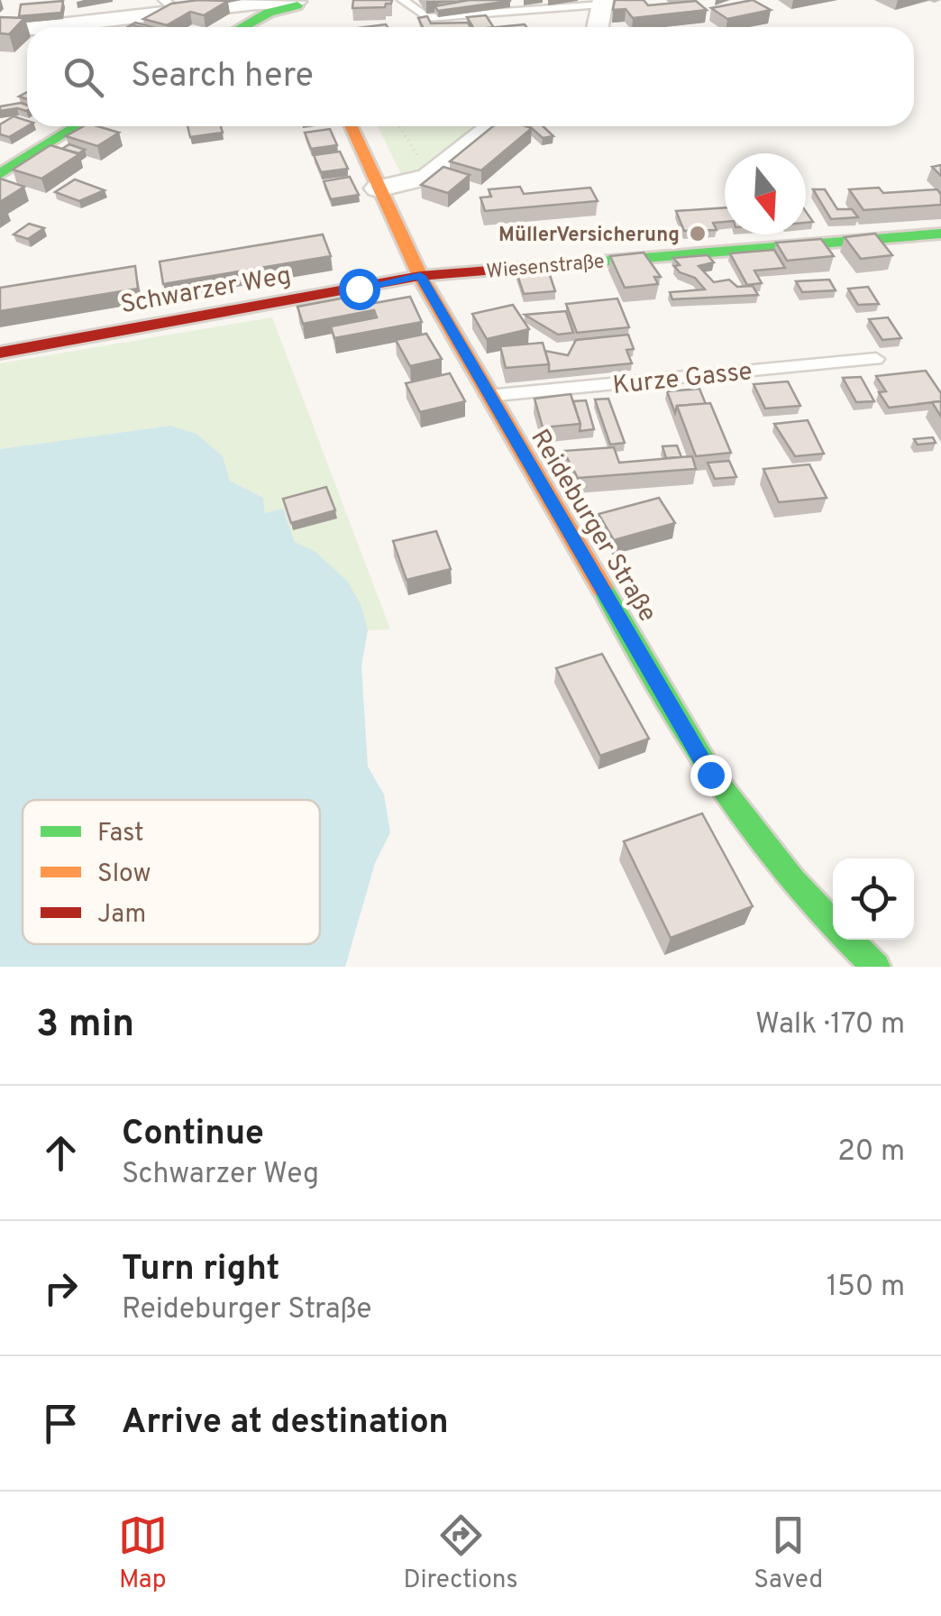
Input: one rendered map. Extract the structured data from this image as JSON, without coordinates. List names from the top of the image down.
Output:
{
  "streets": {
    "street": ["Wiesenstraße", "Schwarzer Weg", "Reideburger Straße"],
    "lane": ["Kurze Gasse"]
  },
  "crossings": [
    ["Wiesenstraße", "Schwarzer Weg"],
    ["Wiesenstraße", "Reideburger Straße"],
    ["Schwarzer Weg", "Reideburger Straße"],
    ["Kurze Gasse", "Reideburger Straße"]
  ],
  "places": ["MüllerVersicherung"],
  "legend": ["Fast", "Slow", "Jam"],
  "north": "bottom",
  "page": {
    "search": "Search here",
    "heading": ["3 min", "Walk · 170 m"],
    "list": [
      ["Continue", "Schwarzer Weg", "20 m"],
      ["Turn right", "Reideburger Straße", "150 m"],
      "Arrive at destination"
    ],
    "nav": ["Map", "Directions", "Saved"]
  }
}
